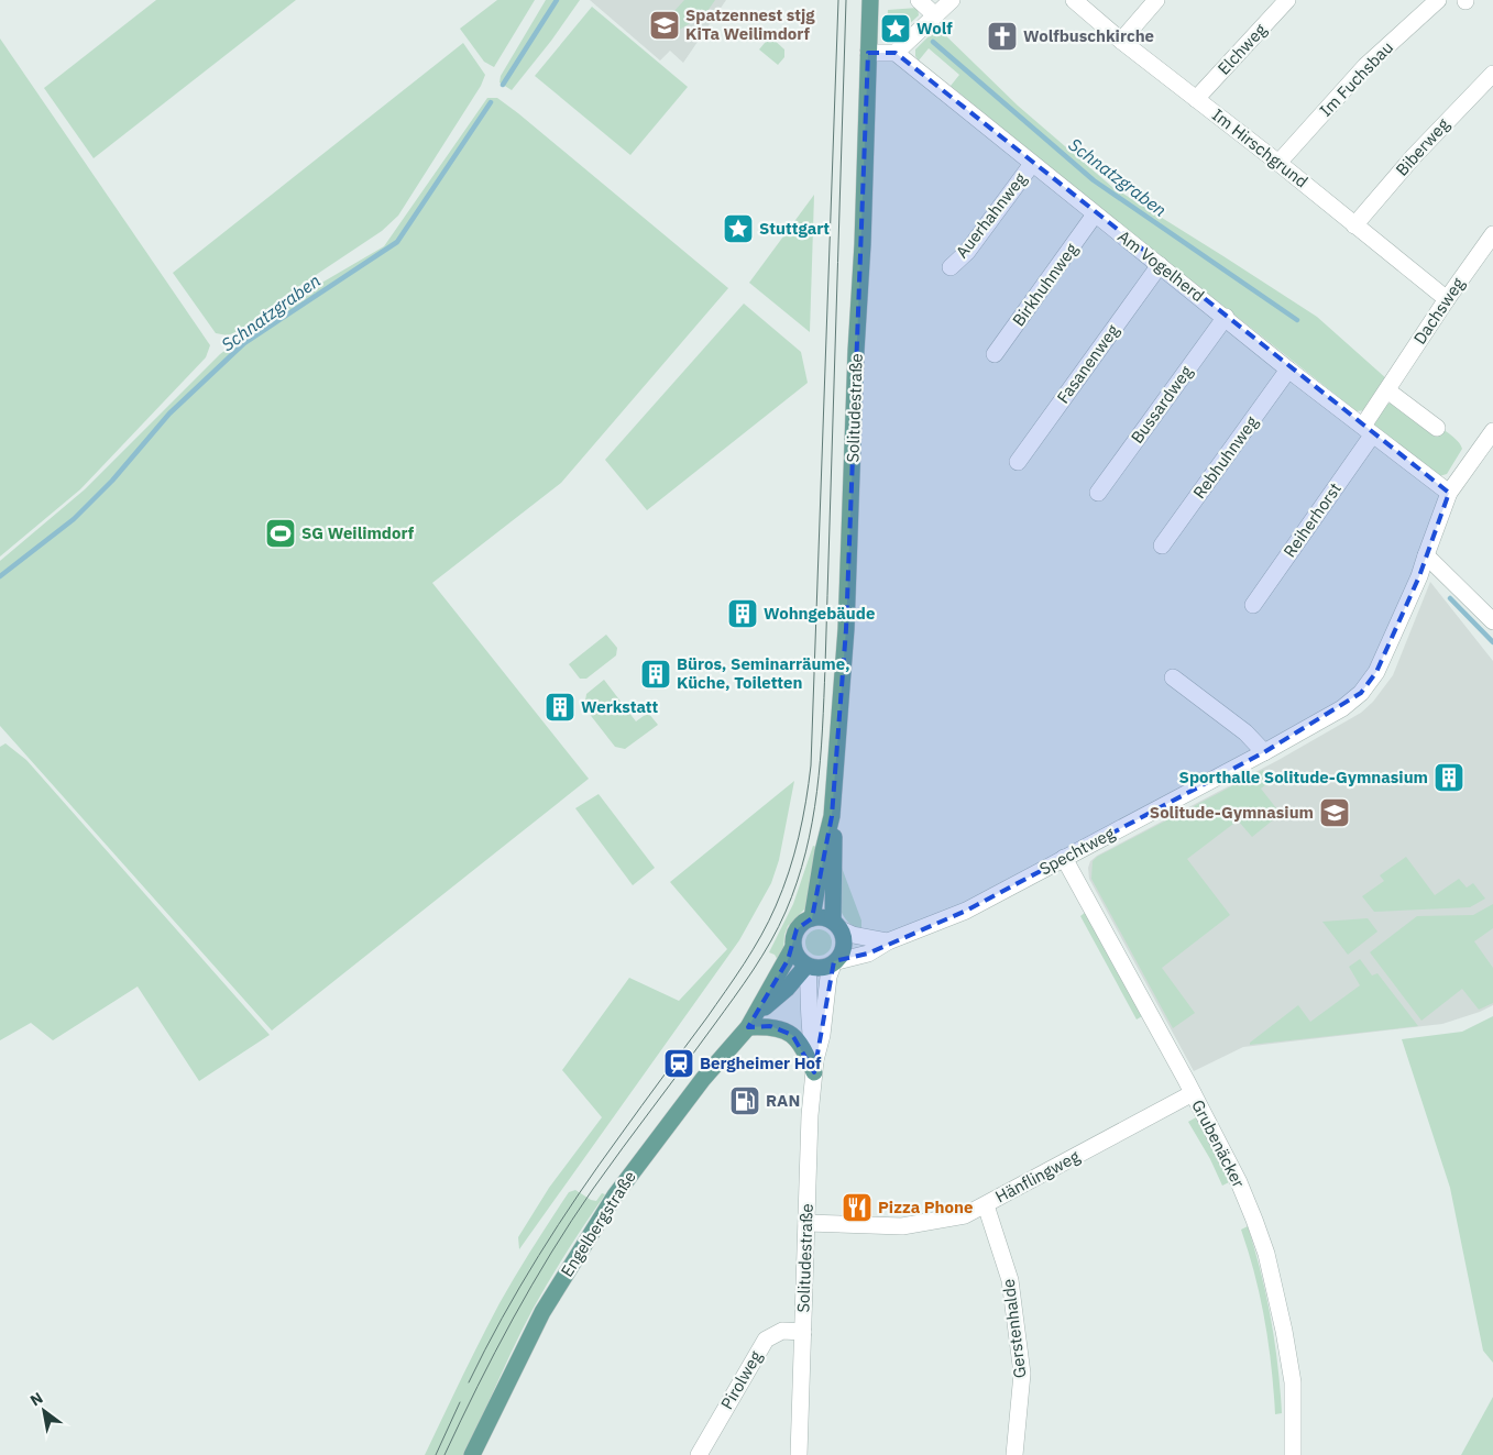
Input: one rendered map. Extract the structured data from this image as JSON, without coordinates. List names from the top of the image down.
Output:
{
  "streets": {
    "main road": ["Solitudestraße", "Engelbergstraße"],
    "street": [
      "Elchweg",
      "Im Fuchsbau",
      "Biberweg",
      "Im Hirschgrund",
      "Auerhahnweg",
      "Am Vogelherd",
      "Birkhuhnweg",
      "Dachsweg",
      "Fasanenweg",
      "Bussardweg",
      "Rebhuhnweg",
      "Reiherhorst",
      "Spechtweg",
      "Grubenäcker",
      "Hänflingweg",
      "Gerstenhalde",
      "Pirolweg"
    ]
  },
  "crossings": [
    ["Elchweg", "Im Hirschgrund"],
    ["Im Fuchsbau", "Im Hirschgrund"],
    ["Biberweg", "Im Hirschgrund"],
    ["Im Hirschgrund", "Dachsweg"],
    ["Auerhahnweg", "Am Vogelherd"],
    ["Am Vogelherd", "Birkhuhnweg"],
    ["Am Vogelherd", "Dachsweg"],
    ["Am Vogelherd", "Fasanenweg"],
    ["Am Vogelherd", "Bussardweg"],
    ["Am Vogelherd", "Rebhuhnweg"],
    ["Am Vogelherd", "Reiherhorst"],
    ["Am Vogelherd", "Spechtweg"],
    ["Dachsweg", "Reiherhorst"],
    ["Solitudestraße", "Spechtweg"],
    ["Solitudestraße", "Hänflingweg"],
    ["Solitudestraße", "Engelbergstraße"],
    ["Solitudestraße", "Pirolweg"],
    ["Spechtweg", "Grubenäcker"],
    ["Spechtweg", "Engelbergstraße"],
    ["Grubenäcker", "Hänflingweg"],
    ["Hänflingweg", "Gerstenhalde"]
  ],
  "water": ["Schnatzgraben"],
  "places": {
    "school or university": ["Spatzennest stjg KiTa Weilimdorf", "Solitude-Gymnasium"],
    "place": ["Wolf", "Stuttgart"],
    "church": ["Wolfbuschkirche"],
    "sports": ["SG Weilimdorf"],
    "building": [
      "Wohngebäude",
      "Büros, Seminarräume, Küche, Toiletten",
      "Werkstatt",
      "Sporthalle Solitude-Gymnasium"
    ],
    "station": ["Bergheimer Hof"],
    "fuel station": ["RAN"],
    "restaurant": ["Pizza Phone"]
  },
  "north": "top left"
}
